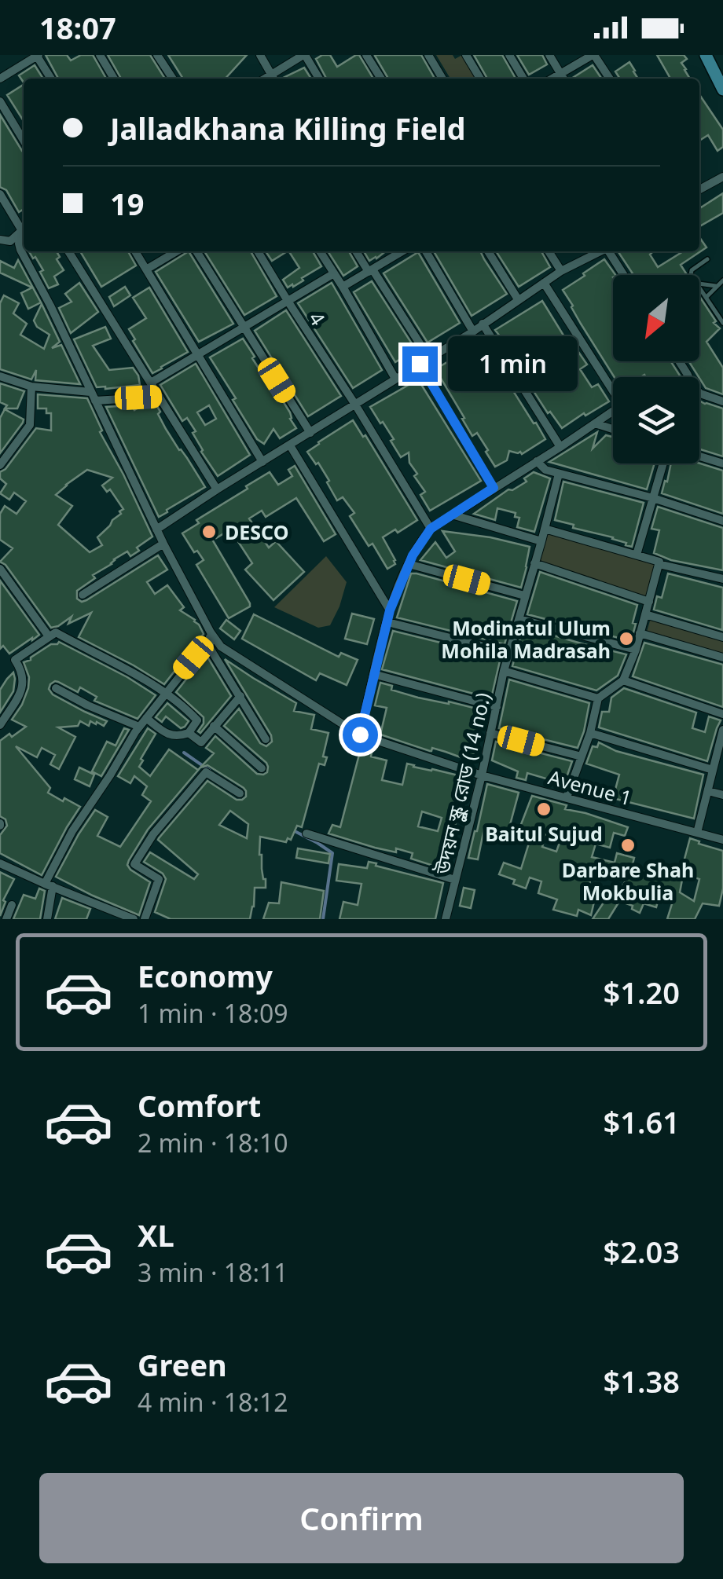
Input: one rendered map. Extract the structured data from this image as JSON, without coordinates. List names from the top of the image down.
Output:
{
  "streets": {
    "street": ["4", "উদয়ন স্কুল রোড (14 no.)", "Avenue 1"]
  },
  "crossings": [
    ["উদয়ন স্কুল রোড (14 no.)", "Avenue 1"]
  ],
  "places": [
    "DESCO",
    "Modinatul Ulum Mohila Madrasah",
    "Baitul Sujud",
    "Darbare Shah Mokbulia"
  ],
  "north": "bottom left",
  "page": {
    "status": "18:07",
    "banner": ["Jalladkhana Killing Field", "19"],
    "bubble": "1 min",
    "list": [
      {
        "name": "Economy",
        "note": "1 min · 18:09",
        "value": "$1.20"
      },
      {
        "name": "Comfort",
        "note": "2 min · 18:10",
        "value": "$1.61"
      },
      {
        "name": "XL",
        "note": "3 min · 18:11",
        "value": "$2.03"
      },
      {
        "name": "Green",
        "note": "4 min · 18:12",
        "value": "$1.38"
      }
    ],
    "buttons": "Confirm"
  }
}
